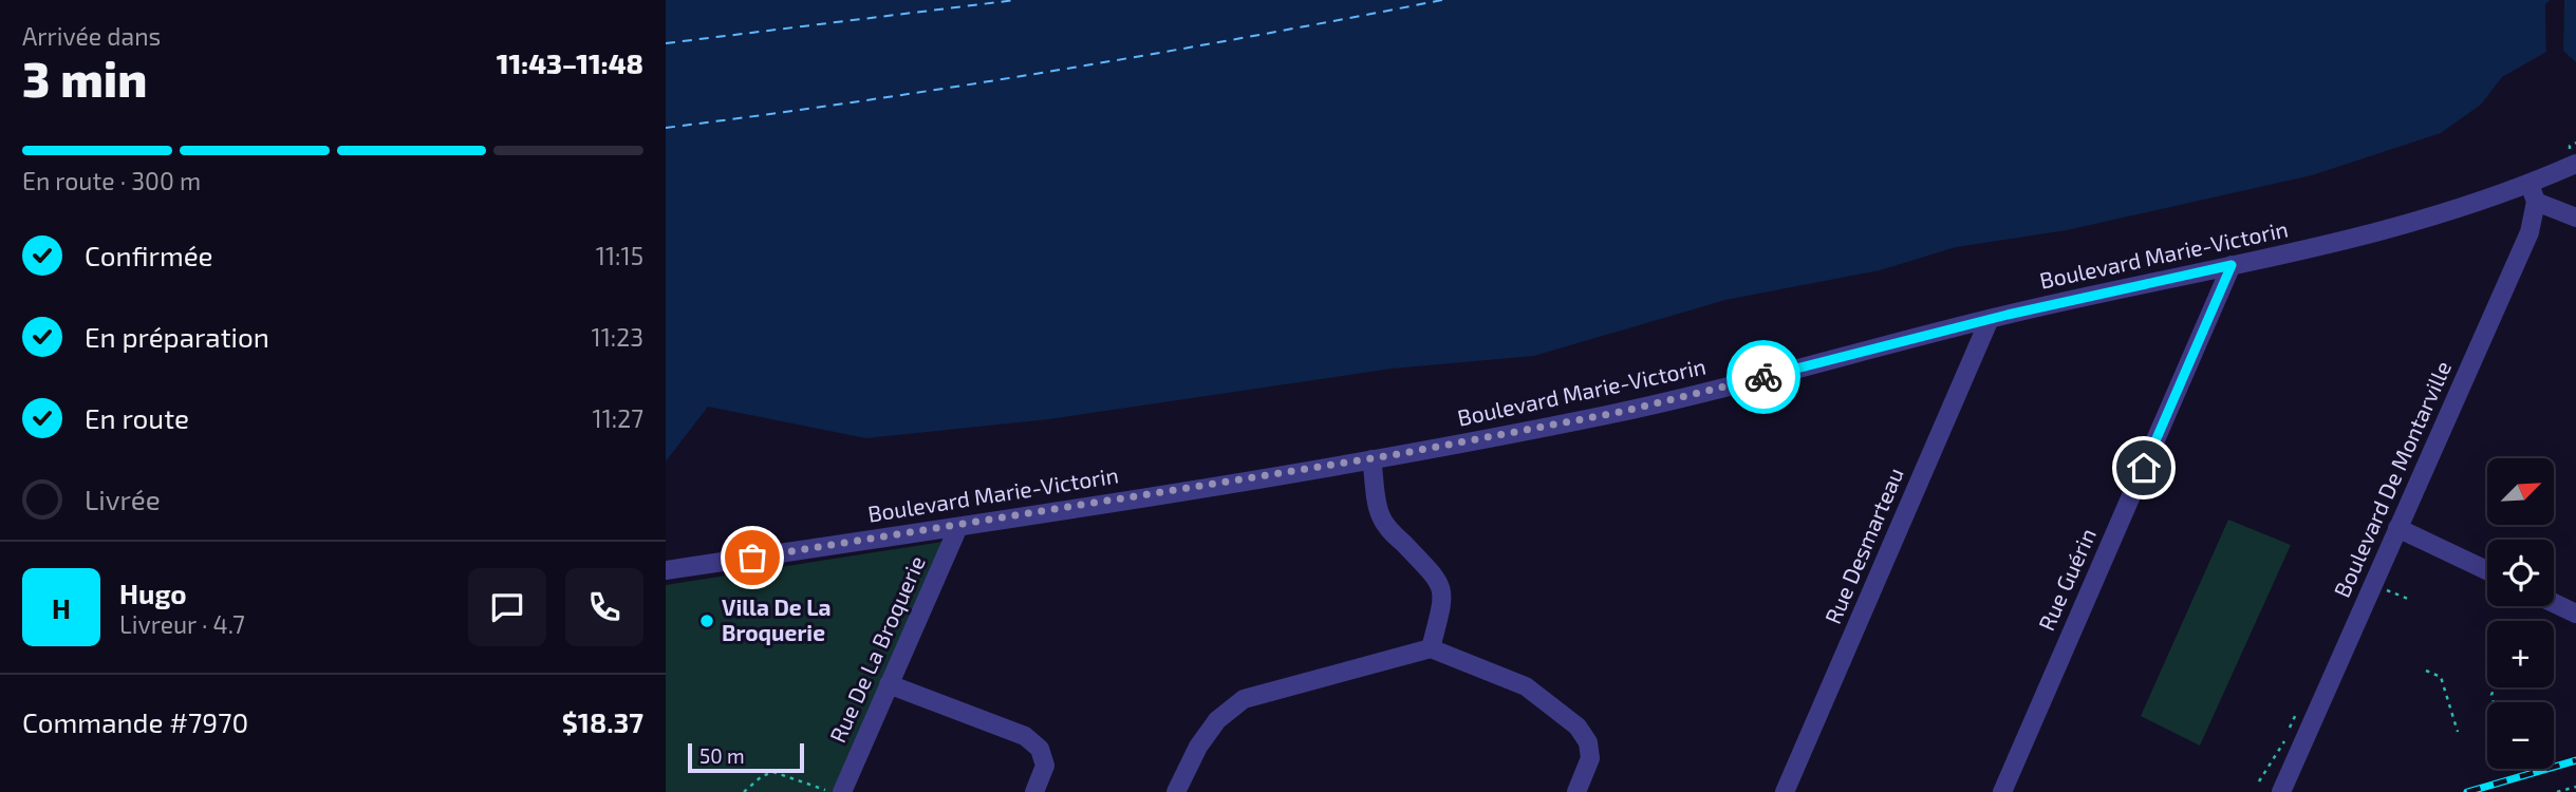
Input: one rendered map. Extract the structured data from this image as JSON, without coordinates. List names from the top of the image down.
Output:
{
  "streets": {
    "street": [
      "Boulevard Marie-Victorin",
      "Boulevard De Montarville",
      "Rue Desmarteau",
      "Rue Guérin",
      "Rue De La Broquerie"
    ]
  },
  "crossings": [
    ["Boulevard Marie-Victorin", "Boulevard De Montarville"],
    ["Boulevard Marie-Victorin", "Rue Desmarteau"],
    ["Boulevard Marie-Victorin", "Rue Guérin"],
    ["Boulevard Marie-Victorin", "Rue De La Broquerie"]
  ],
  "places": ["Villa De La Broquerie"],
  "scale_bar": "50 m",
  "north": "top right",
  "page": {
    "heading": ["3 min", "Arrivée dans", "11:43–11:48"],
    "panel": [
      "Hugo",
      "Livreur · 4.7",
      "Commande #7970",
      "$18.37"
    ],
    "bar": "En route · 300 m",
    "list": [
      ["Confirmée", "11:15"],
      ["En préparation", "11:23"],
      ["En route", "11:27"],
      "Livrée"
    ],
    "map_buttons": ["+", "−"],
    "round": "H",
    "scale": "50 m"
  }
}
